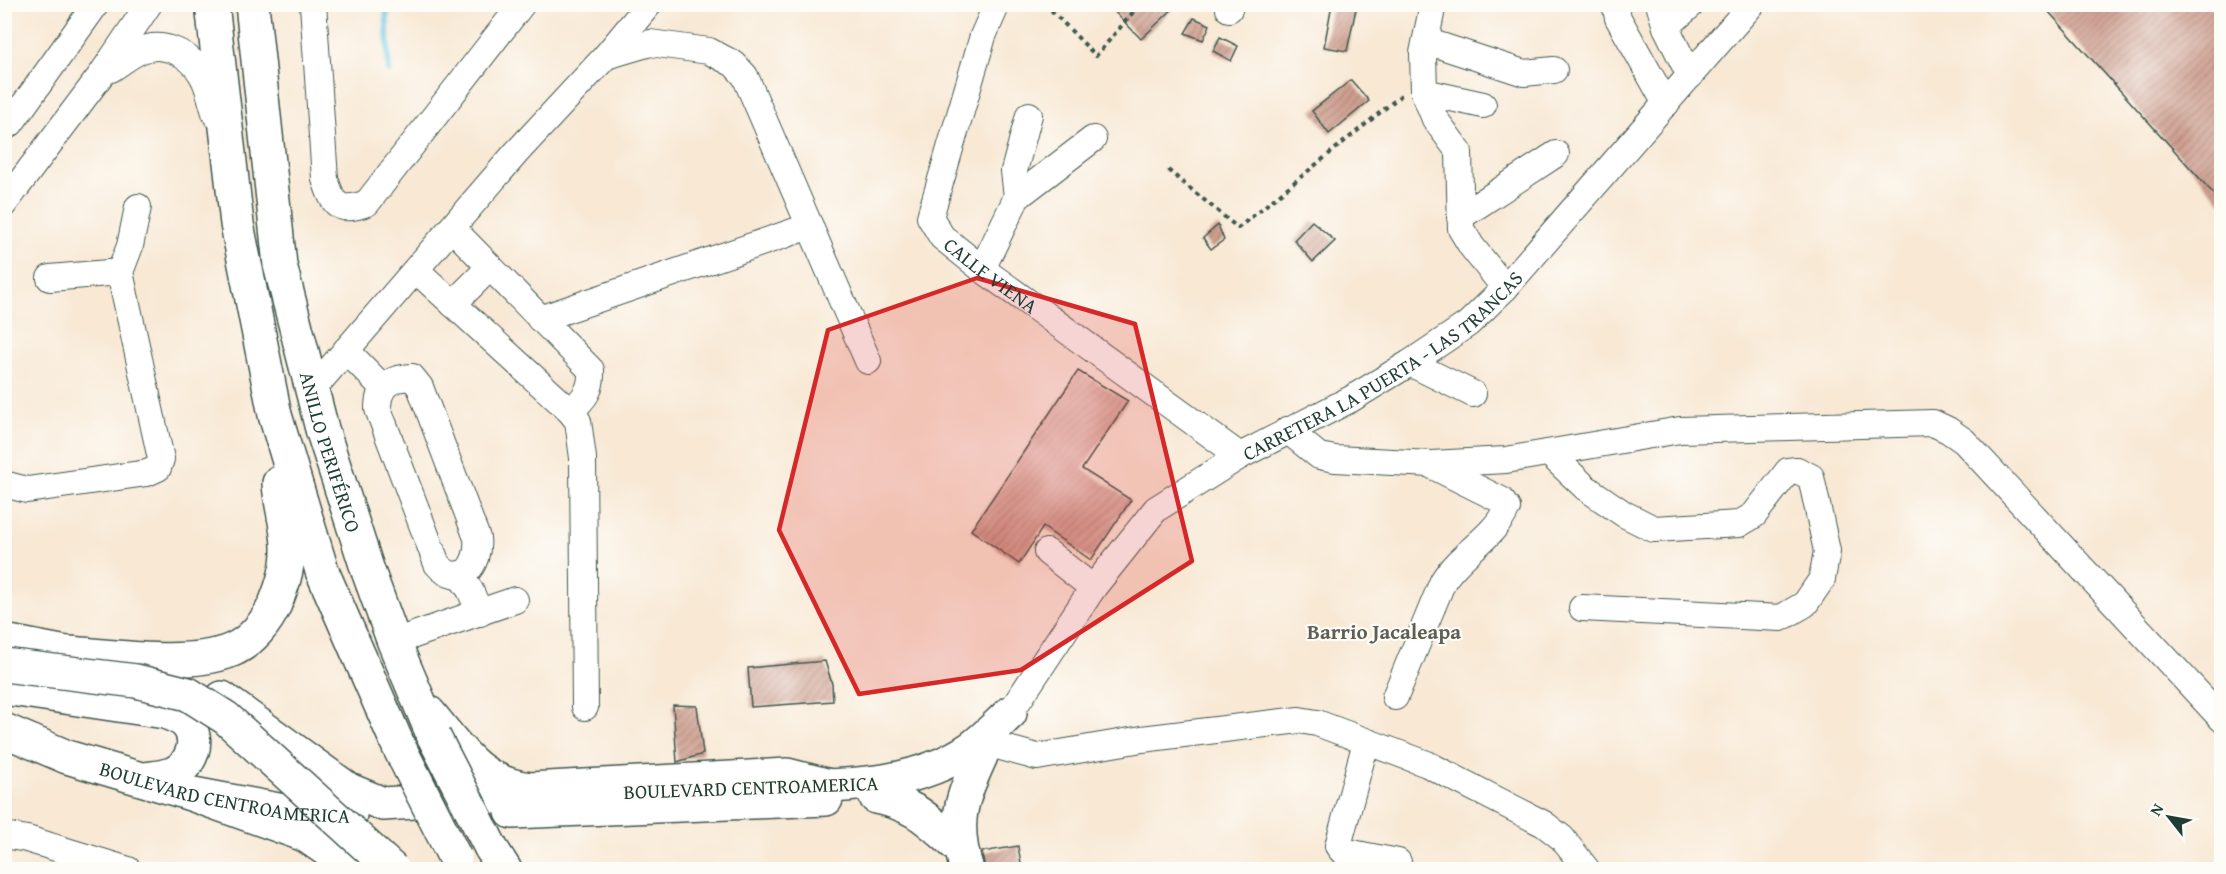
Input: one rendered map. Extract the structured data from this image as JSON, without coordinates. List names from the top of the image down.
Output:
{
  "streets": {
    "main road": ["ANILLO PERIFÉRICO", "BOULEVARD CENTROAMERICA"],
    "street": ["CALLE VIENA", "CARRETERA LA PUERTA - LAS TRANCAS"]
  },
  "crossings": [
    ["CALLE VIENA", "CARRETERA LA PUERTA - LAS TRANCAS"],
    ["CARRETERA LA PUERTA - LAS TRANCAS", "BOULEVARD CENTROAMERICA"]
  ],
  "districts": ["Barrio Jacaleapa"],
  "north": "top left"
}
